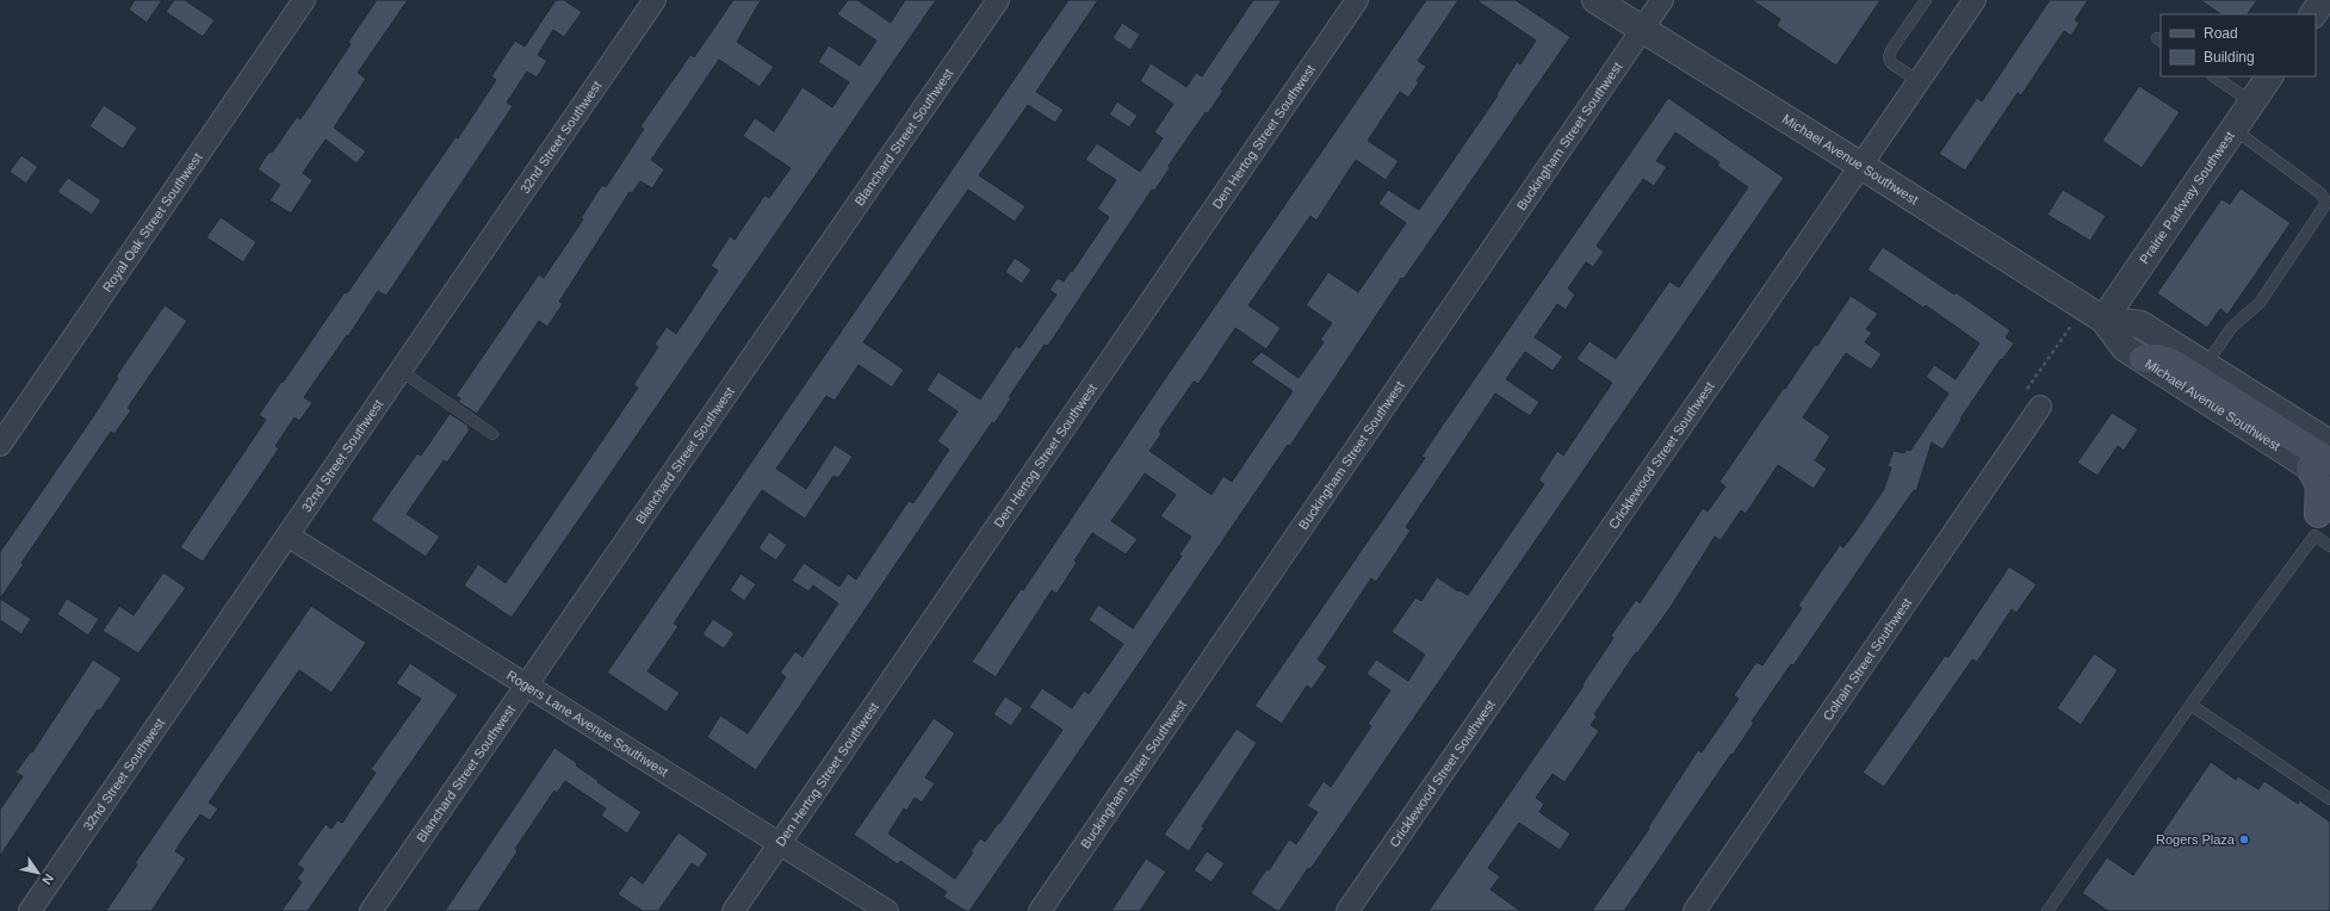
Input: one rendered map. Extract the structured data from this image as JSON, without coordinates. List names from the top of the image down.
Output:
{
  "streets": {
    "street": [
      "Buckingham Street Southwest",
      "32nd Street Southwest",
      "Blanchard Street Southwest",
      "Den Hertog Street Southwest",
      "Michael Avenue Southwest",
      "Prairie Parkway Southwest",
      "Royal Oak Street Southwest",
      "Cricklewood Street Southwest",
      "Colrain Street Southwest",
      "Rogers Lane Avenue Southwest"
    ]
  },
  "crossings": [
    ["Buckingham Street Southwest", "Michael Avenue Southwest"],
    ["32nd Street Southwest", "Rogers Lane Avenue Southwest"],
    ["Blanchard Street Southwest", "Rogers Lane Avenue Southwest"],
    ["Den Hertog Street Southwest", "Rogers Lane Avenue Southwest"],
    ["Michael Avenue Southwest", "Prairie Parkway Southwest"],
    ["Michael Avenue Southwest", "Cricklewood Street Southwest"]
  ],
  "places": ["Rogers Plaza"],
  "legend": ["Road", "Building"],
  "north": "bottom right"
}
